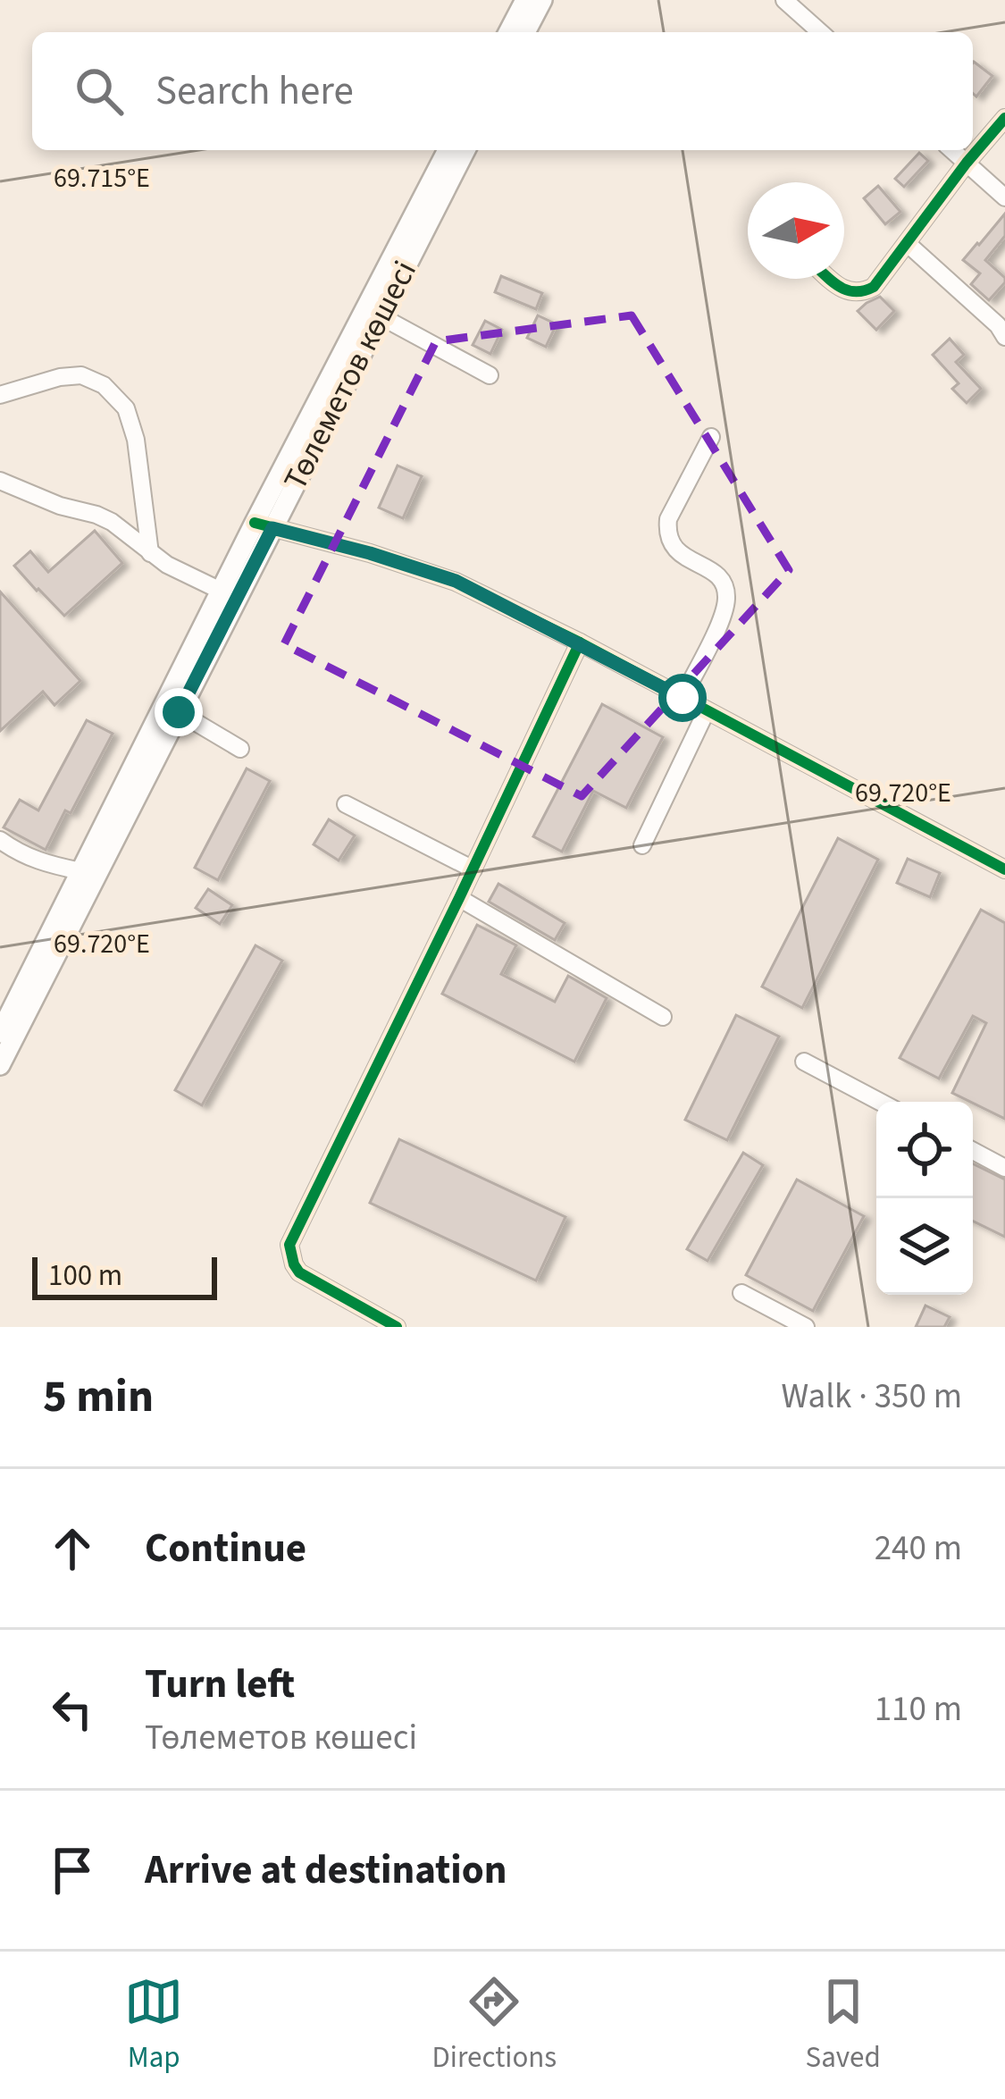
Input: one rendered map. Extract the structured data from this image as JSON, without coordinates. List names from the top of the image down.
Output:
{
  "streets": {
    "main road": ["Төлеметов көшесі"]
  },
  "scale_bar": "100 m",
  "north": "right",
  "page": {
    "search": "Search here",
    "scale": "100 m",
    "heading": ["5 min", "Walk · 350 m"],
    "list": [
      ["Continue", "240 m"],
      ["Turn left", "Төлеметов көшесі", "110 m"],
      "Arrive at destination"
    ],
    "nav": ["Map", "Directions", "Saved"]
  },
  "coordinates": ["69.715°E", "69.720°E"]
}
